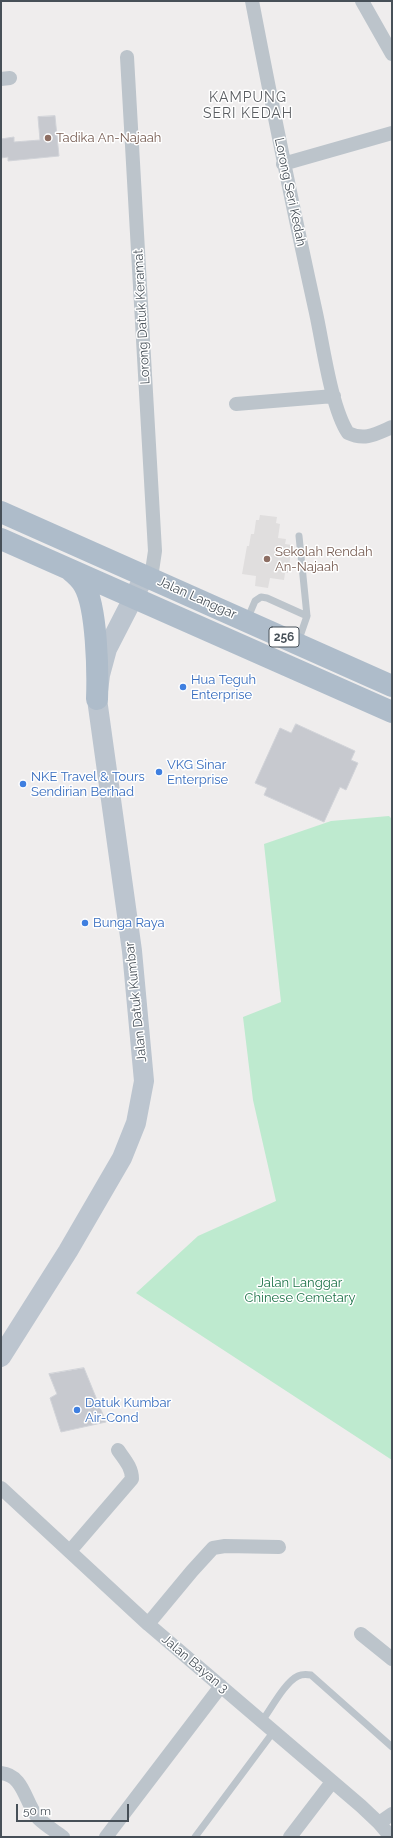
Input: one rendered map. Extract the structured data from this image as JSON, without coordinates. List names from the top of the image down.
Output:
{
  "streets": {
    "main road": ["Jalan Langgar", "256", "Jalan Datuk Kumbar"],
    "street": ["Lorong Seri Kedah", "Lorong Datuk Keramat", "Jalan Bayan 3"]
  },
  "crossings": [
    ["Lorong Datuk Keramat", "Jalan Langgar"],
    ["Lorong Datuk Keramat", "Jalan Datuk Kumbar"],
    ["Jalan Langgar", "Jalan Datuk Kumbar"]
  ],
  "districts": ["KAMPUNG SERI KEDAH"],
  "parks": ["Jalan Langgar Chinese Cemetary"],
  "places": [
    "Tadika An-Najaah",
    "Sekolah Rendah An-Najaah",
    "Hua Teguh Enterprise",
    "VKG Sinar Enterprise",
    "NKE Travel & Tours Sendirian Berhad",
    "Bunga Raya",
    "Datuk Kumbar Air-Cond"
  ],
  "scale_bar": "50 m"
}
